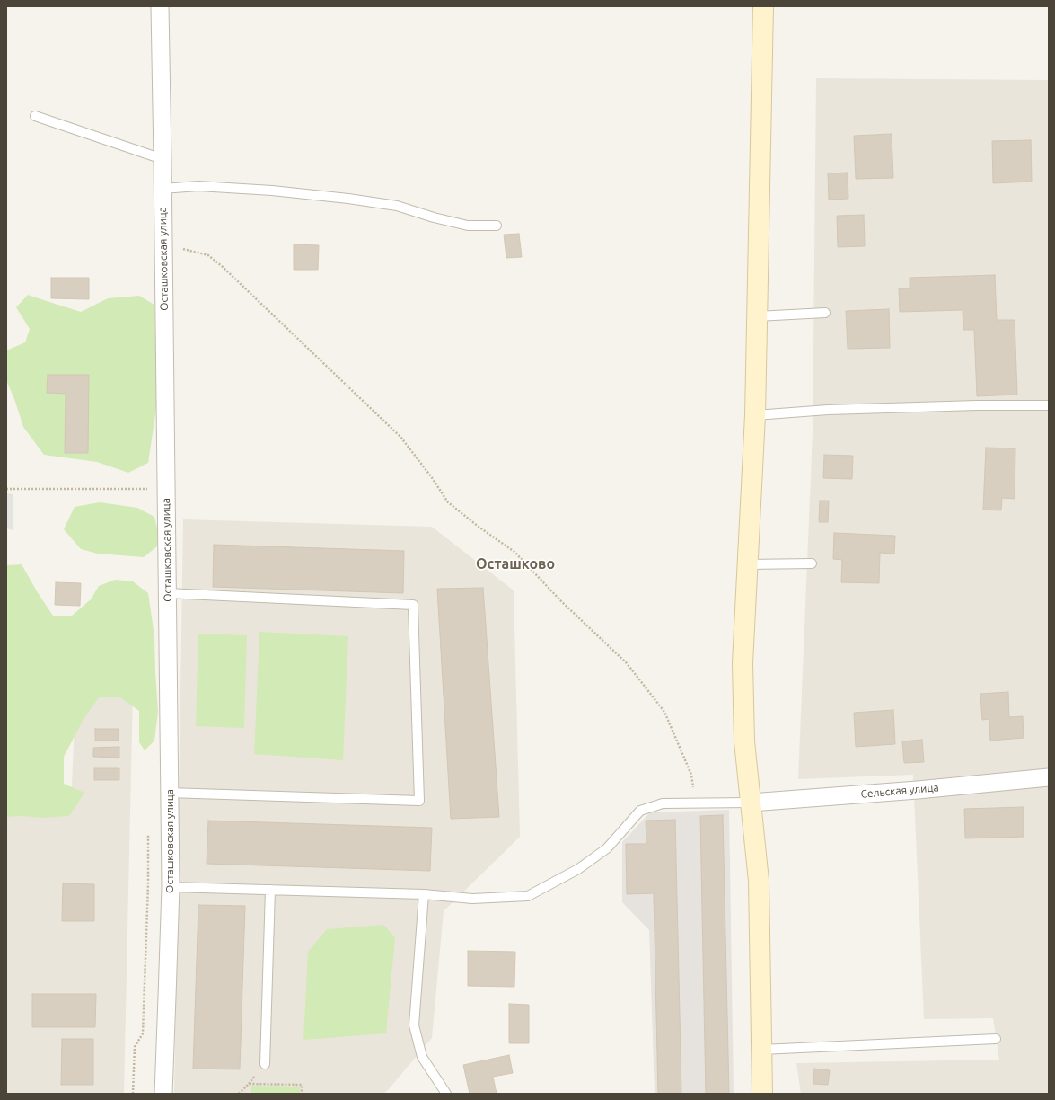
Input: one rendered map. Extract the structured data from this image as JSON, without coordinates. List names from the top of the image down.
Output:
{
  "streets": {
    "street": ["Осташковская улица", "Сельская улица"]
  },
  "districts": ["Осташково"]
}
